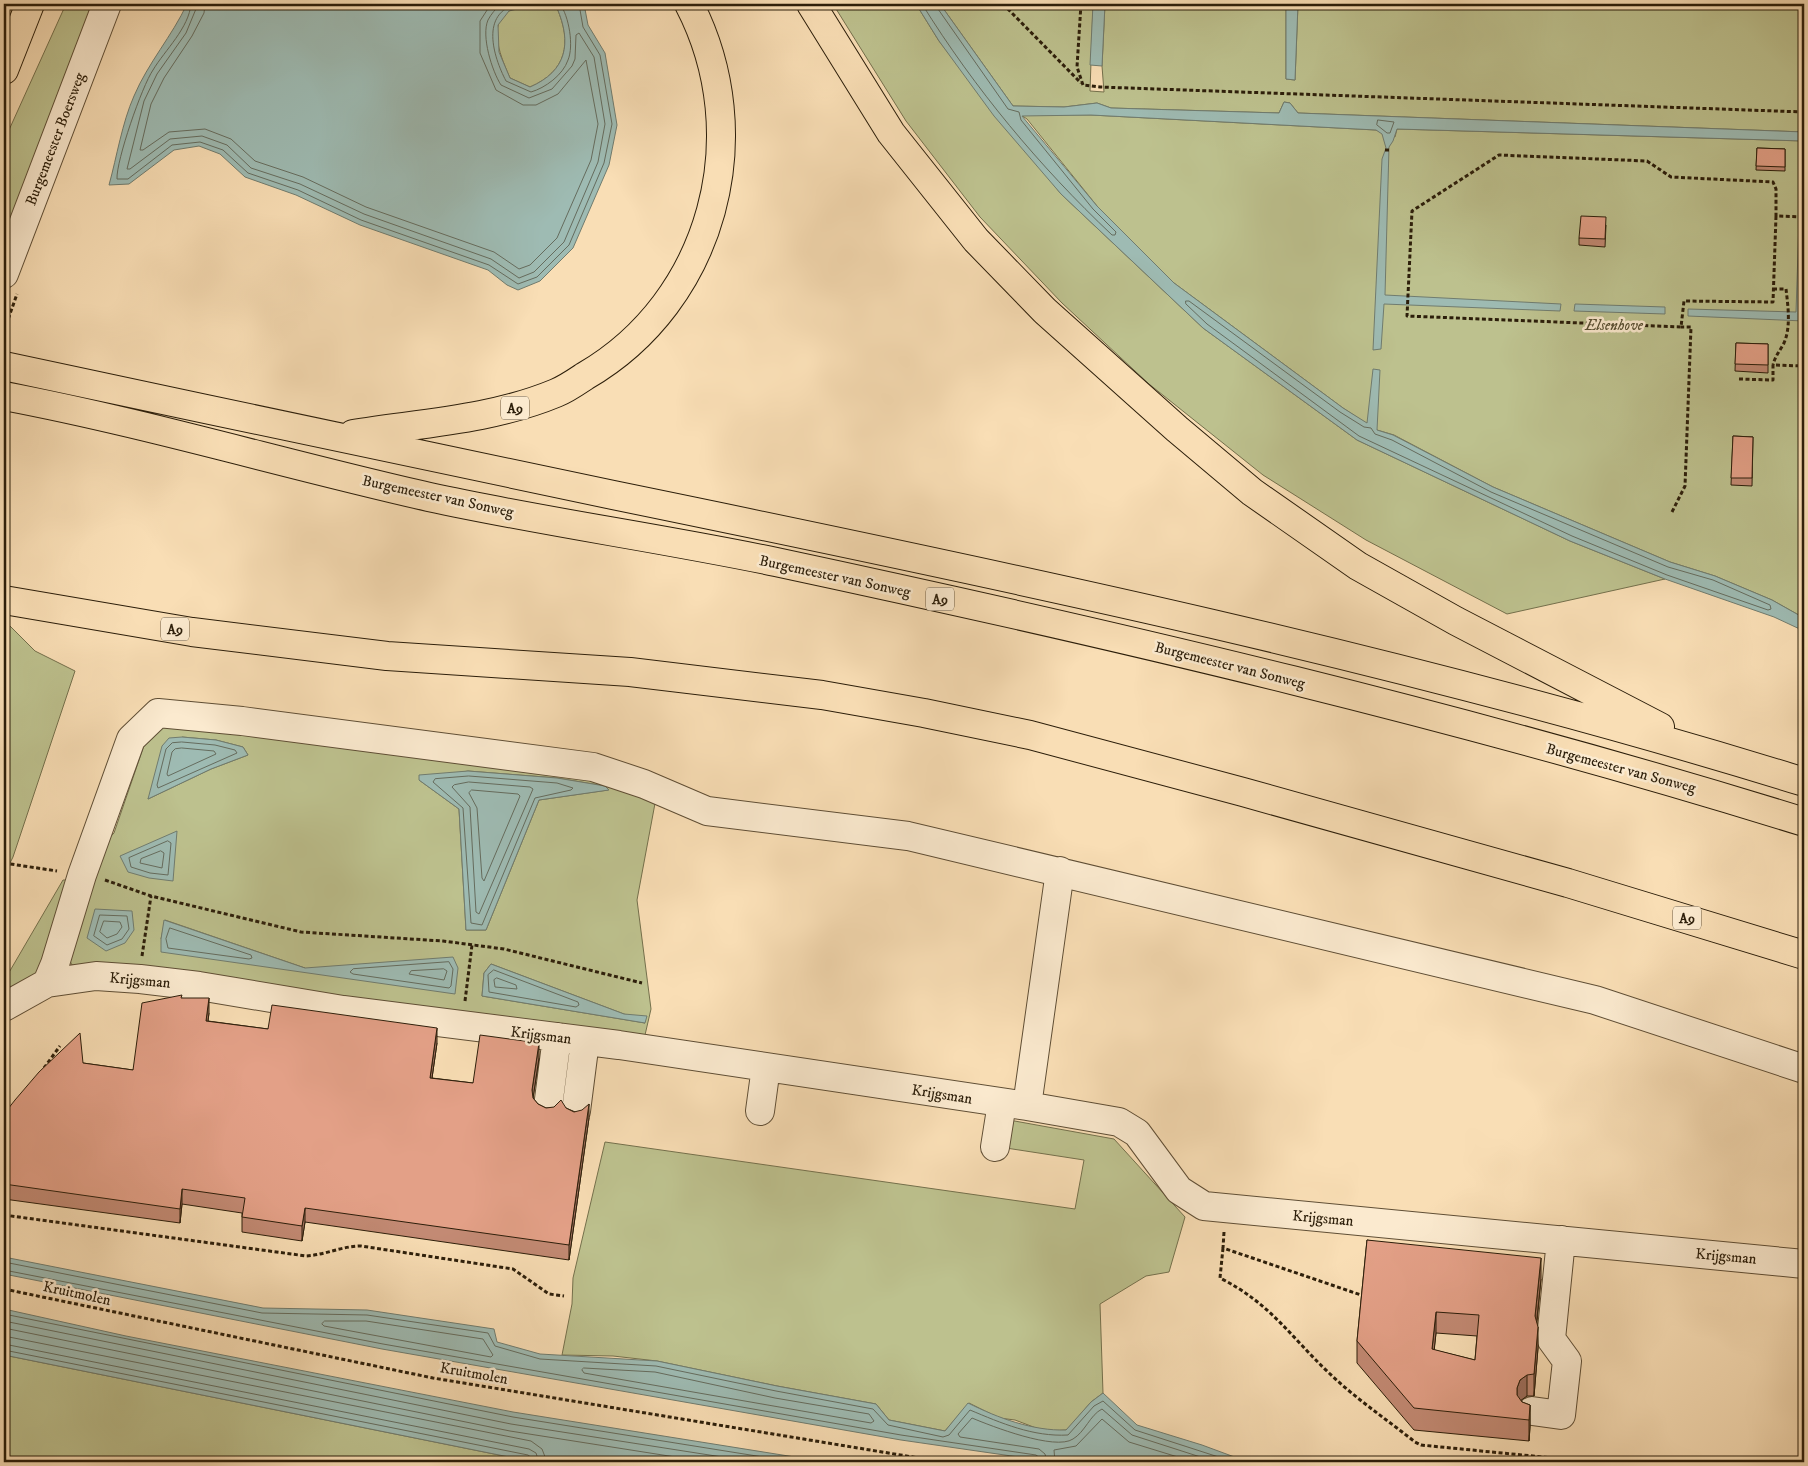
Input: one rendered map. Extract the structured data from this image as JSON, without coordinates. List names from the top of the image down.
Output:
{
  "streets": {
    "main road": ["A9", "Burgemeester van Sonweg"],
    "street": ["Burgemeester Boersweg", "Krijgsman"],
    "path": ["Kruitmolen"]
  },
  "parks": ["Elsenhove"]
}
